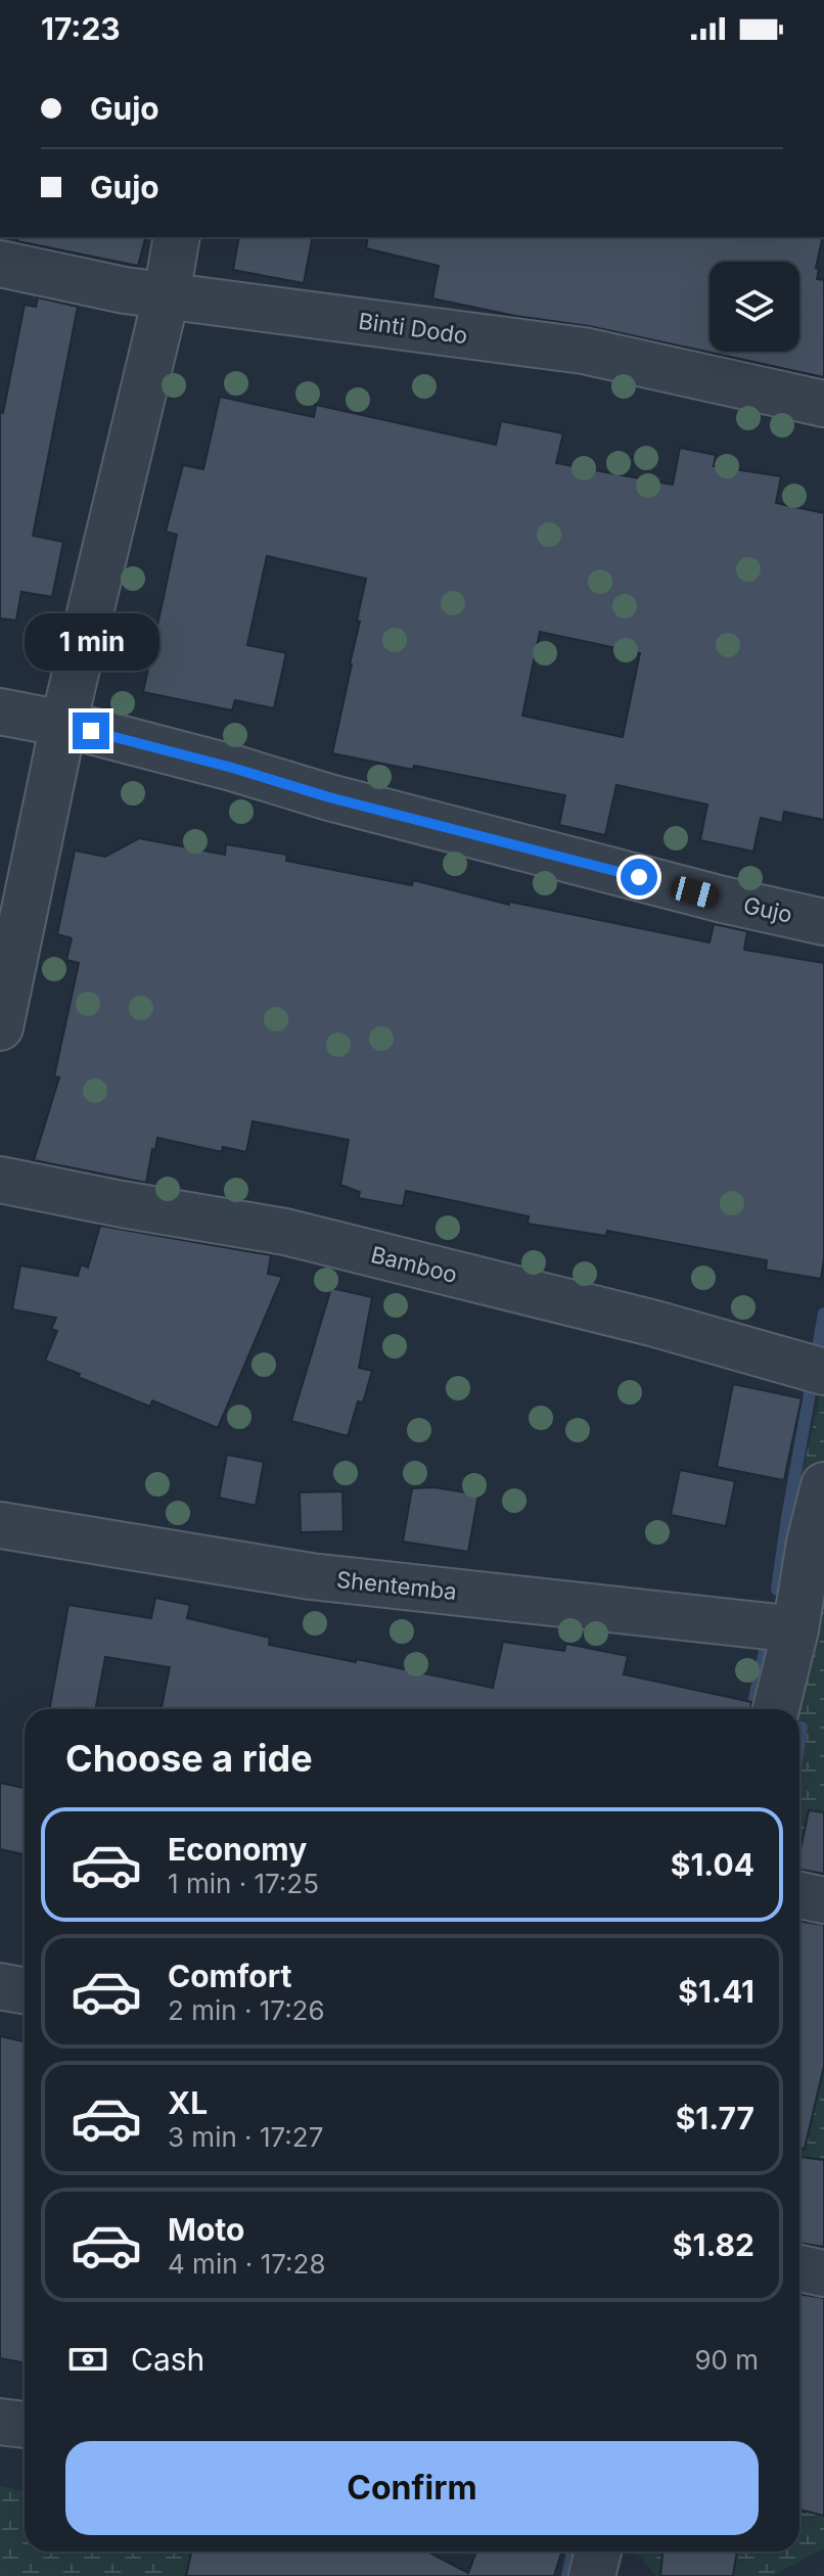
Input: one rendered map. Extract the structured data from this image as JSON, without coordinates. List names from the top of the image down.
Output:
{
  "streets": {
    "street": [
      "Binti Dodo",
      "Gujo",
      "Bamboo",
      "Shentemba"
    ]
  },
  "page": {
    "status": "17:23",
    "banner": ["Gujo", "Gujo"],
    "bubble": "1 min",
    "heading": "Choose a ride",
    "list": [
      {
        "name": "Economy",
        "note": "1 min · 17:25",
        "value": "$1.04"
      },
      {
        "name": "Comfort",
        "note": "2 min · 17:26",
        "value": "$1.41"
      },
      {
        "name": "XL",
        "note": "3 min · 17:27",
        "value": "$1.77"
      },
      {
        "name": "Moto",
        "note": "4 min · 17:28",
        "value": "$1.82"
      }
    ],
    "pay": ["Cash", "90 m"],
    "buttons": "Confirm"
  }
}
